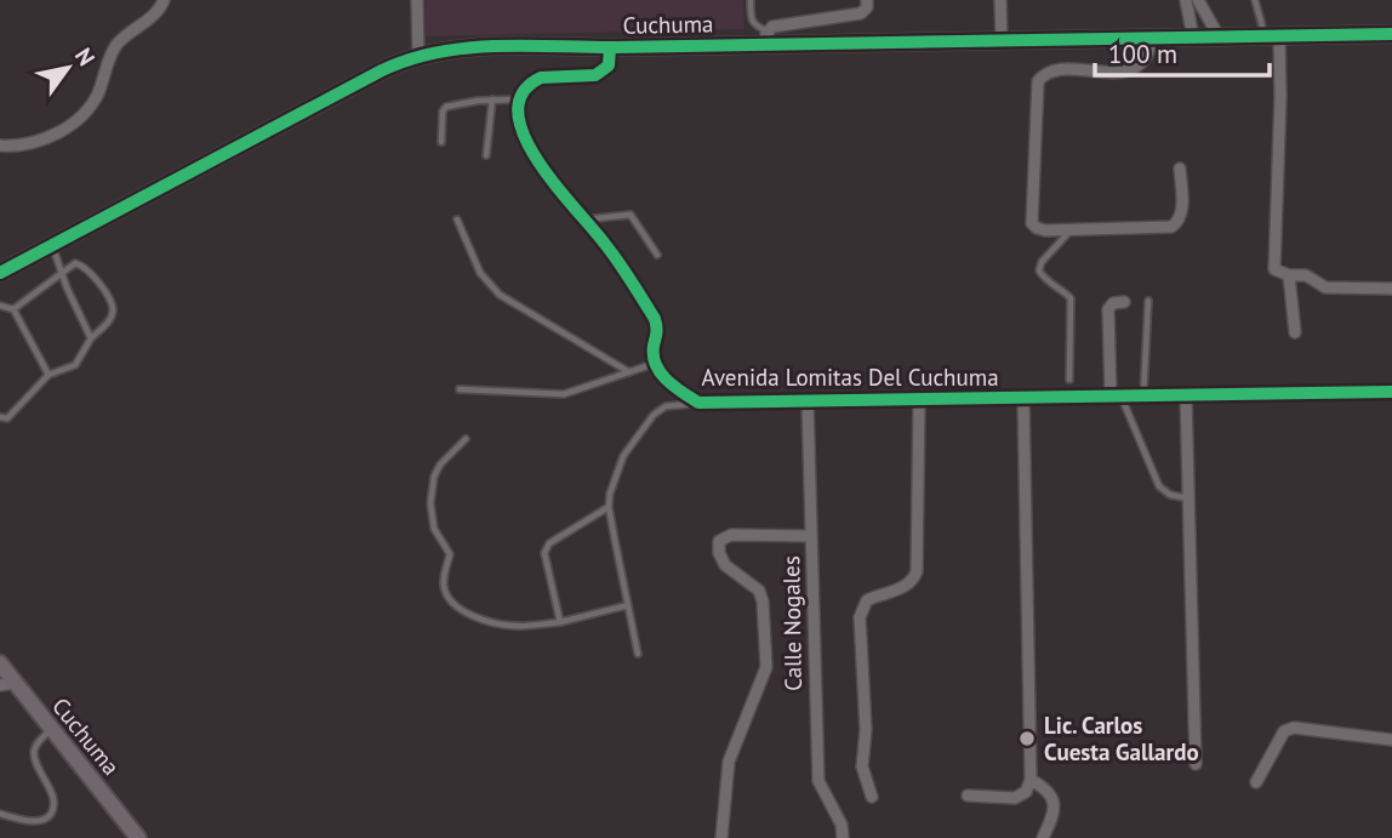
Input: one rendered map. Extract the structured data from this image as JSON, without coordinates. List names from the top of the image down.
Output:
{
  "streets": {
    "street": ["Cuchuma", "Avenida Lomitas Del Cuchuma", "Calle Nogales"]
  },
  "crossings": [
    ["Avenida Lomitas Del Cuchuma", "Calle Nogales"]
  ],
  "places": ["Lic. Carlos Cuesta Gallardo"],
  "scale_bar": "100 m",
  "north": "top right"
}
